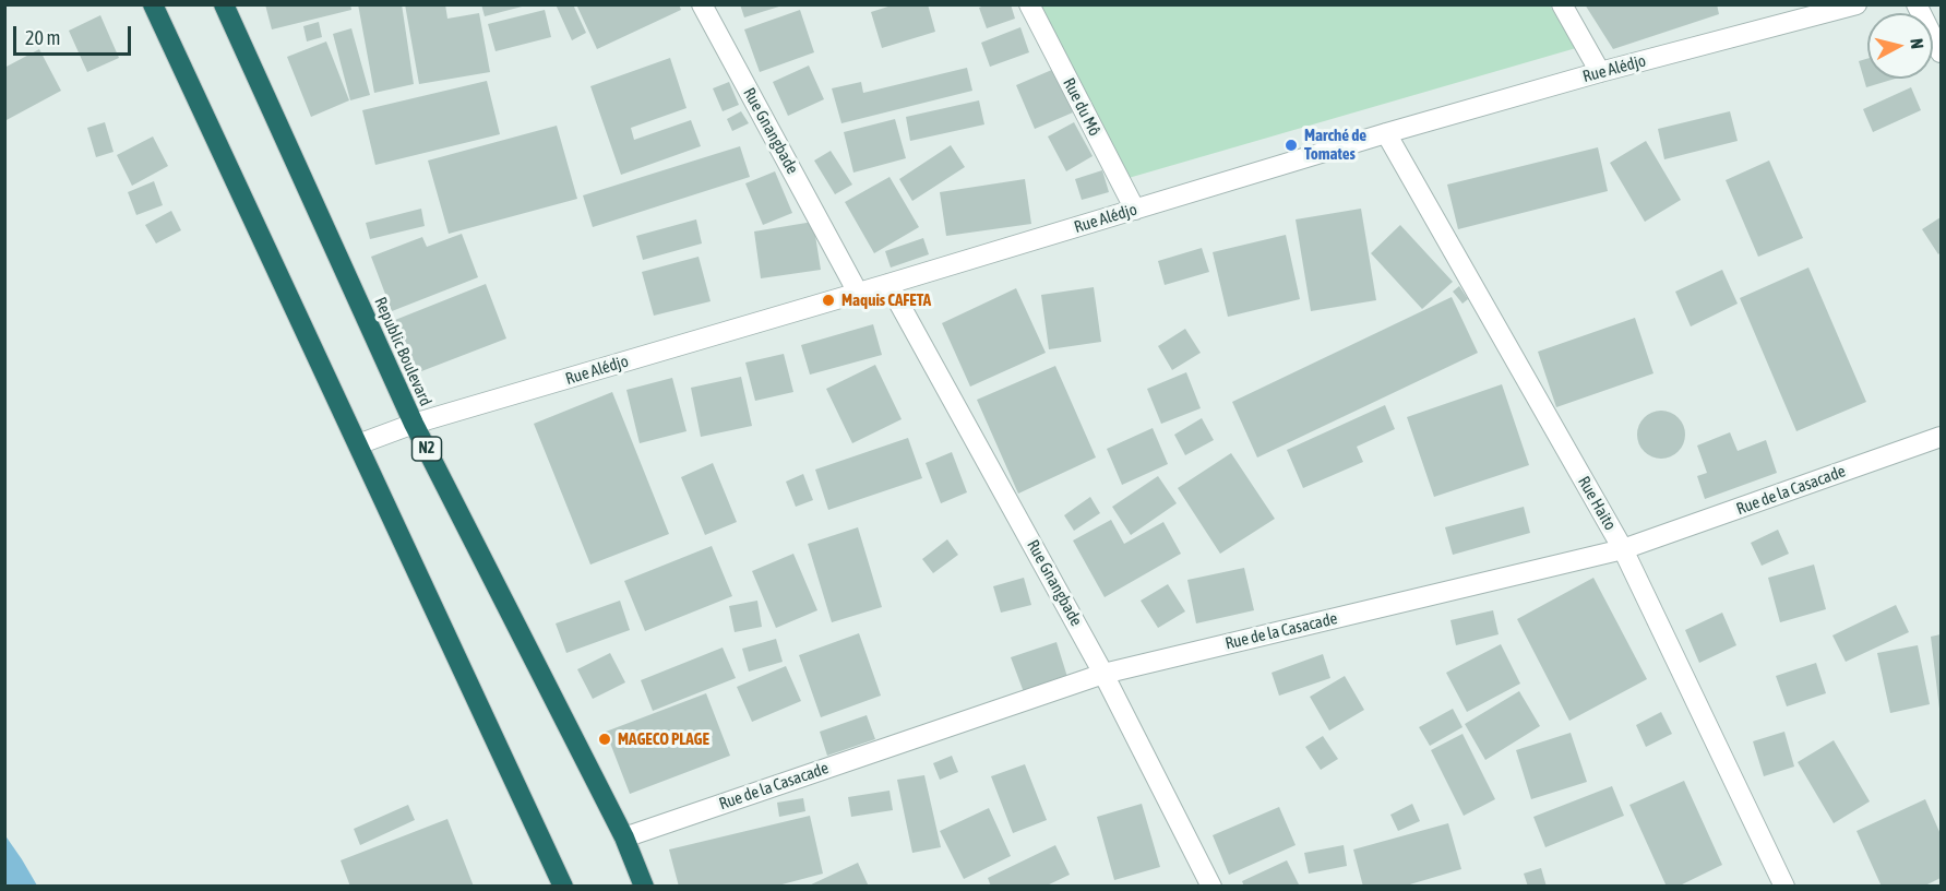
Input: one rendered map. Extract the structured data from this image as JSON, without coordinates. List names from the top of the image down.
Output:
{
  "streets": {
    "highway": ["Republic Boulevard", "N2"],
    "street": [
      "Rue Alédjo",
      "Rue du Mô",
      "Rue Gnangbade",
      "Rue de la Casacade",
      "Rue Haito"
    ]
  },
  "crossings": [
    ["Rue Alédjo", "Rue du Mô"],
    ["Rue Alédjo", "Rue Gnangbade"],
    ["Rue Alédjo", "Republic Boulevard"],
    ["Rue Alédjo", "Rue Haito"],
    ["Rue Gnangbade", "Rue de la Casacade"],
    ["Republic Boulevard", "Rue de la Casacade"],
    ["Rue de la Casacade", "Rue Haito"]
  ],
  "places": ["Marché de Tomates", "Maquis CAFETA", "MAGECO PLAGE"],
  "scale_bar": "20 m",
  "north": "right"
}
